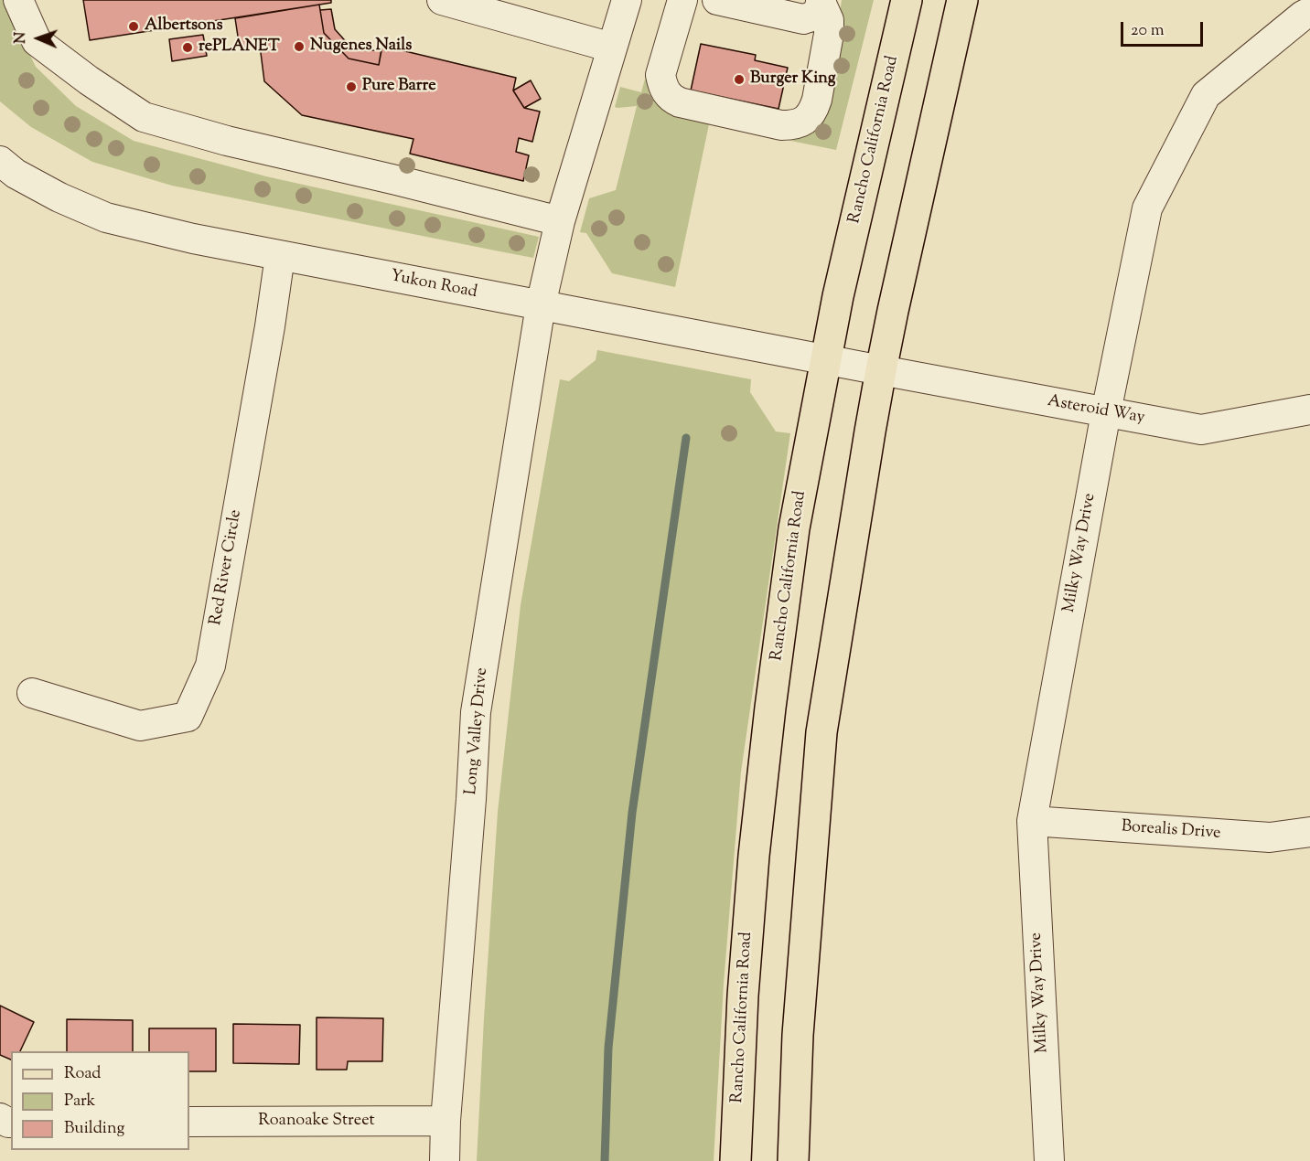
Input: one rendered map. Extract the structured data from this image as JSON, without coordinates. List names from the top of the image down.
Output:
{
  "streets": {
    "main road": ["Rancho California Road"],
    "street": [
      "Yukon Road",
      "Asteroid Way",
      "Milky Way Drive",
      "Red River Circle",
      "Long Valley Drive",
      "Borealis Drive",
      "Roanoake Street"
    ]
  },
  "crossings": [
    ["Rancho California Road", "Yukon Road"],
    ["Yukon Road", "Asteroid Way"],
    ["Yukon Road", "Red River Circle"],
    ["Yukon Road", "Long Valley Drive"],
    ["Asteroid Way", "Milky Way Drive"],
    ["Milky Way Drive", "Borealis Drive"],
    ["Long Valley Drive", "Roanoake Street"]
  ],
  "places": [
    "Albertsons",
    "Nugenes Nails",
    "rePLANET",
    "Burger King",
    "Pure Barre"
  ],
  "legend": ["Road", "Park", "Building"],
  "scale_bar": "20 m",
  "north": "left"
}
